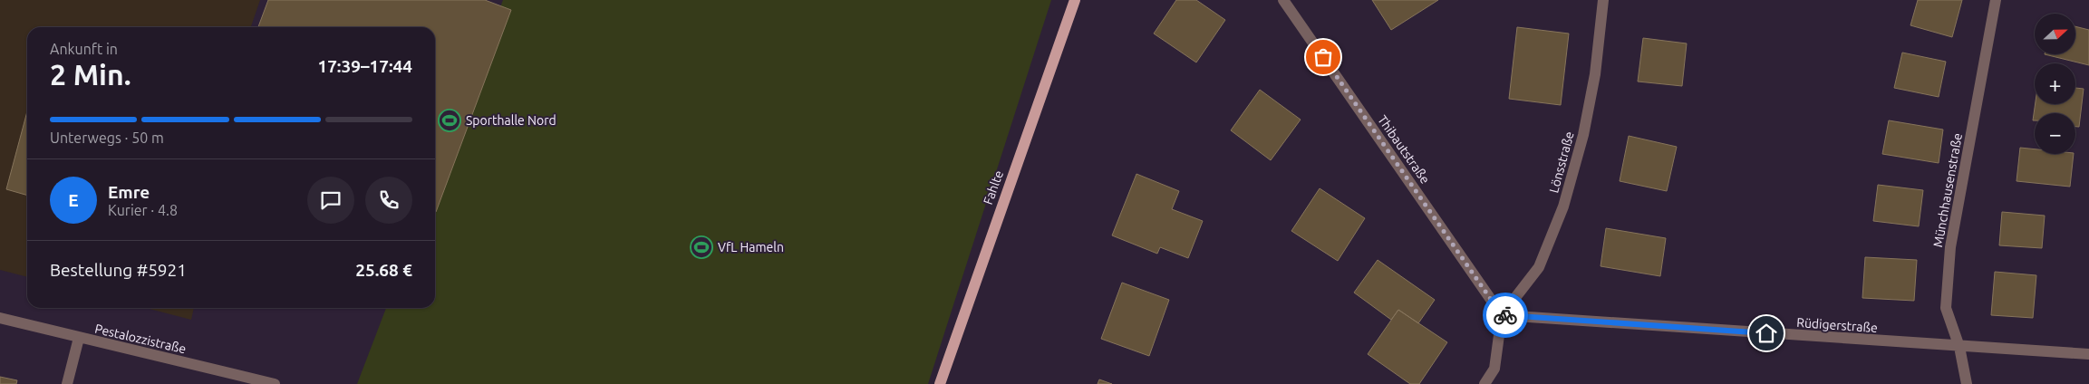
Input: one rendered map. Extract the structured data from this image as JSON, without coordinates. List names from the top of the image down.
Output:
{
  "streets": {
    "main road": ["Fahlte"],
    "street": [
      "Thibautstraße",
      "Lönsstraße",
      "Münchhausenstraße",
      "Rüdigerstraße",
      "Pestalozzistraße"
    ]
  },
  "crossings": [
    ["Thibautstraße", "Lönsstraße"],
    ["Thibautstraße", "Rüdigerstraße"],
    ["Lönsstraße", "Rüdigerstraße"],
    ["Münchhausenstraße", "Rüdigerstraße"]
  ],
  "places": {
    "sports": ["Sporthalle Nord", "VfL Hameln"]
  },
  "north": "right",
  "page": {
    "map_buttons": ["+", "−"],
    "heading": ["2 Min.", "Ankunft in", "17:39–17:44"],
    "panel": [
      "Emre",
      "Kurier · 4.8",
      "Bestellung #5921",
      "25.68 €"
    ],
    "bar": "Unterwegs · 50 m",
    "round": "E"
  }
}
